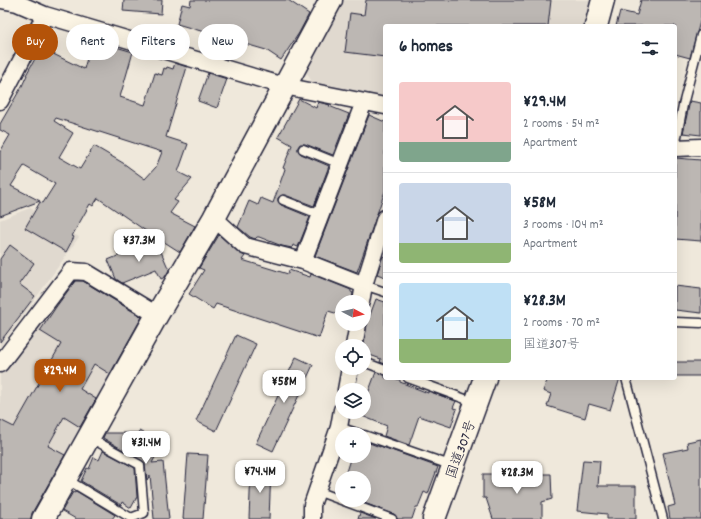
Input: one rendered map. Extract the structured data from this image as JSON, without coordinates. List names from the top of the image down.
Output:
{
  "streets": {
    "main road": ["国道307号"]
  },
  "north": "right",
  "page": {
    "chip": [
      "Buy",
      "Rent",
      "Filters",
      "New"
    ],
    "heading": "6 homes",
    "list": [
      {
        "name": "¥29.4M",
        "note": "2 rooms · 54 m² · Apartment"
      },
      {
        "name": "¥58M",
        "note": "3 rooms · 104 m² · Apartment"
      },
      {
        "name": "¥28.3M",
        "note": "2 rooms · 70 m² · 国道307号"
      }
    ],
    "price": [
      "¥37.3M",
      "¥29.4M",
      "¥58M",
      "¥31.4M",
      "¥74.4M",
      "¥28.3M"
    ],
    "map_buttons": ["+", "−"]
  }
}
